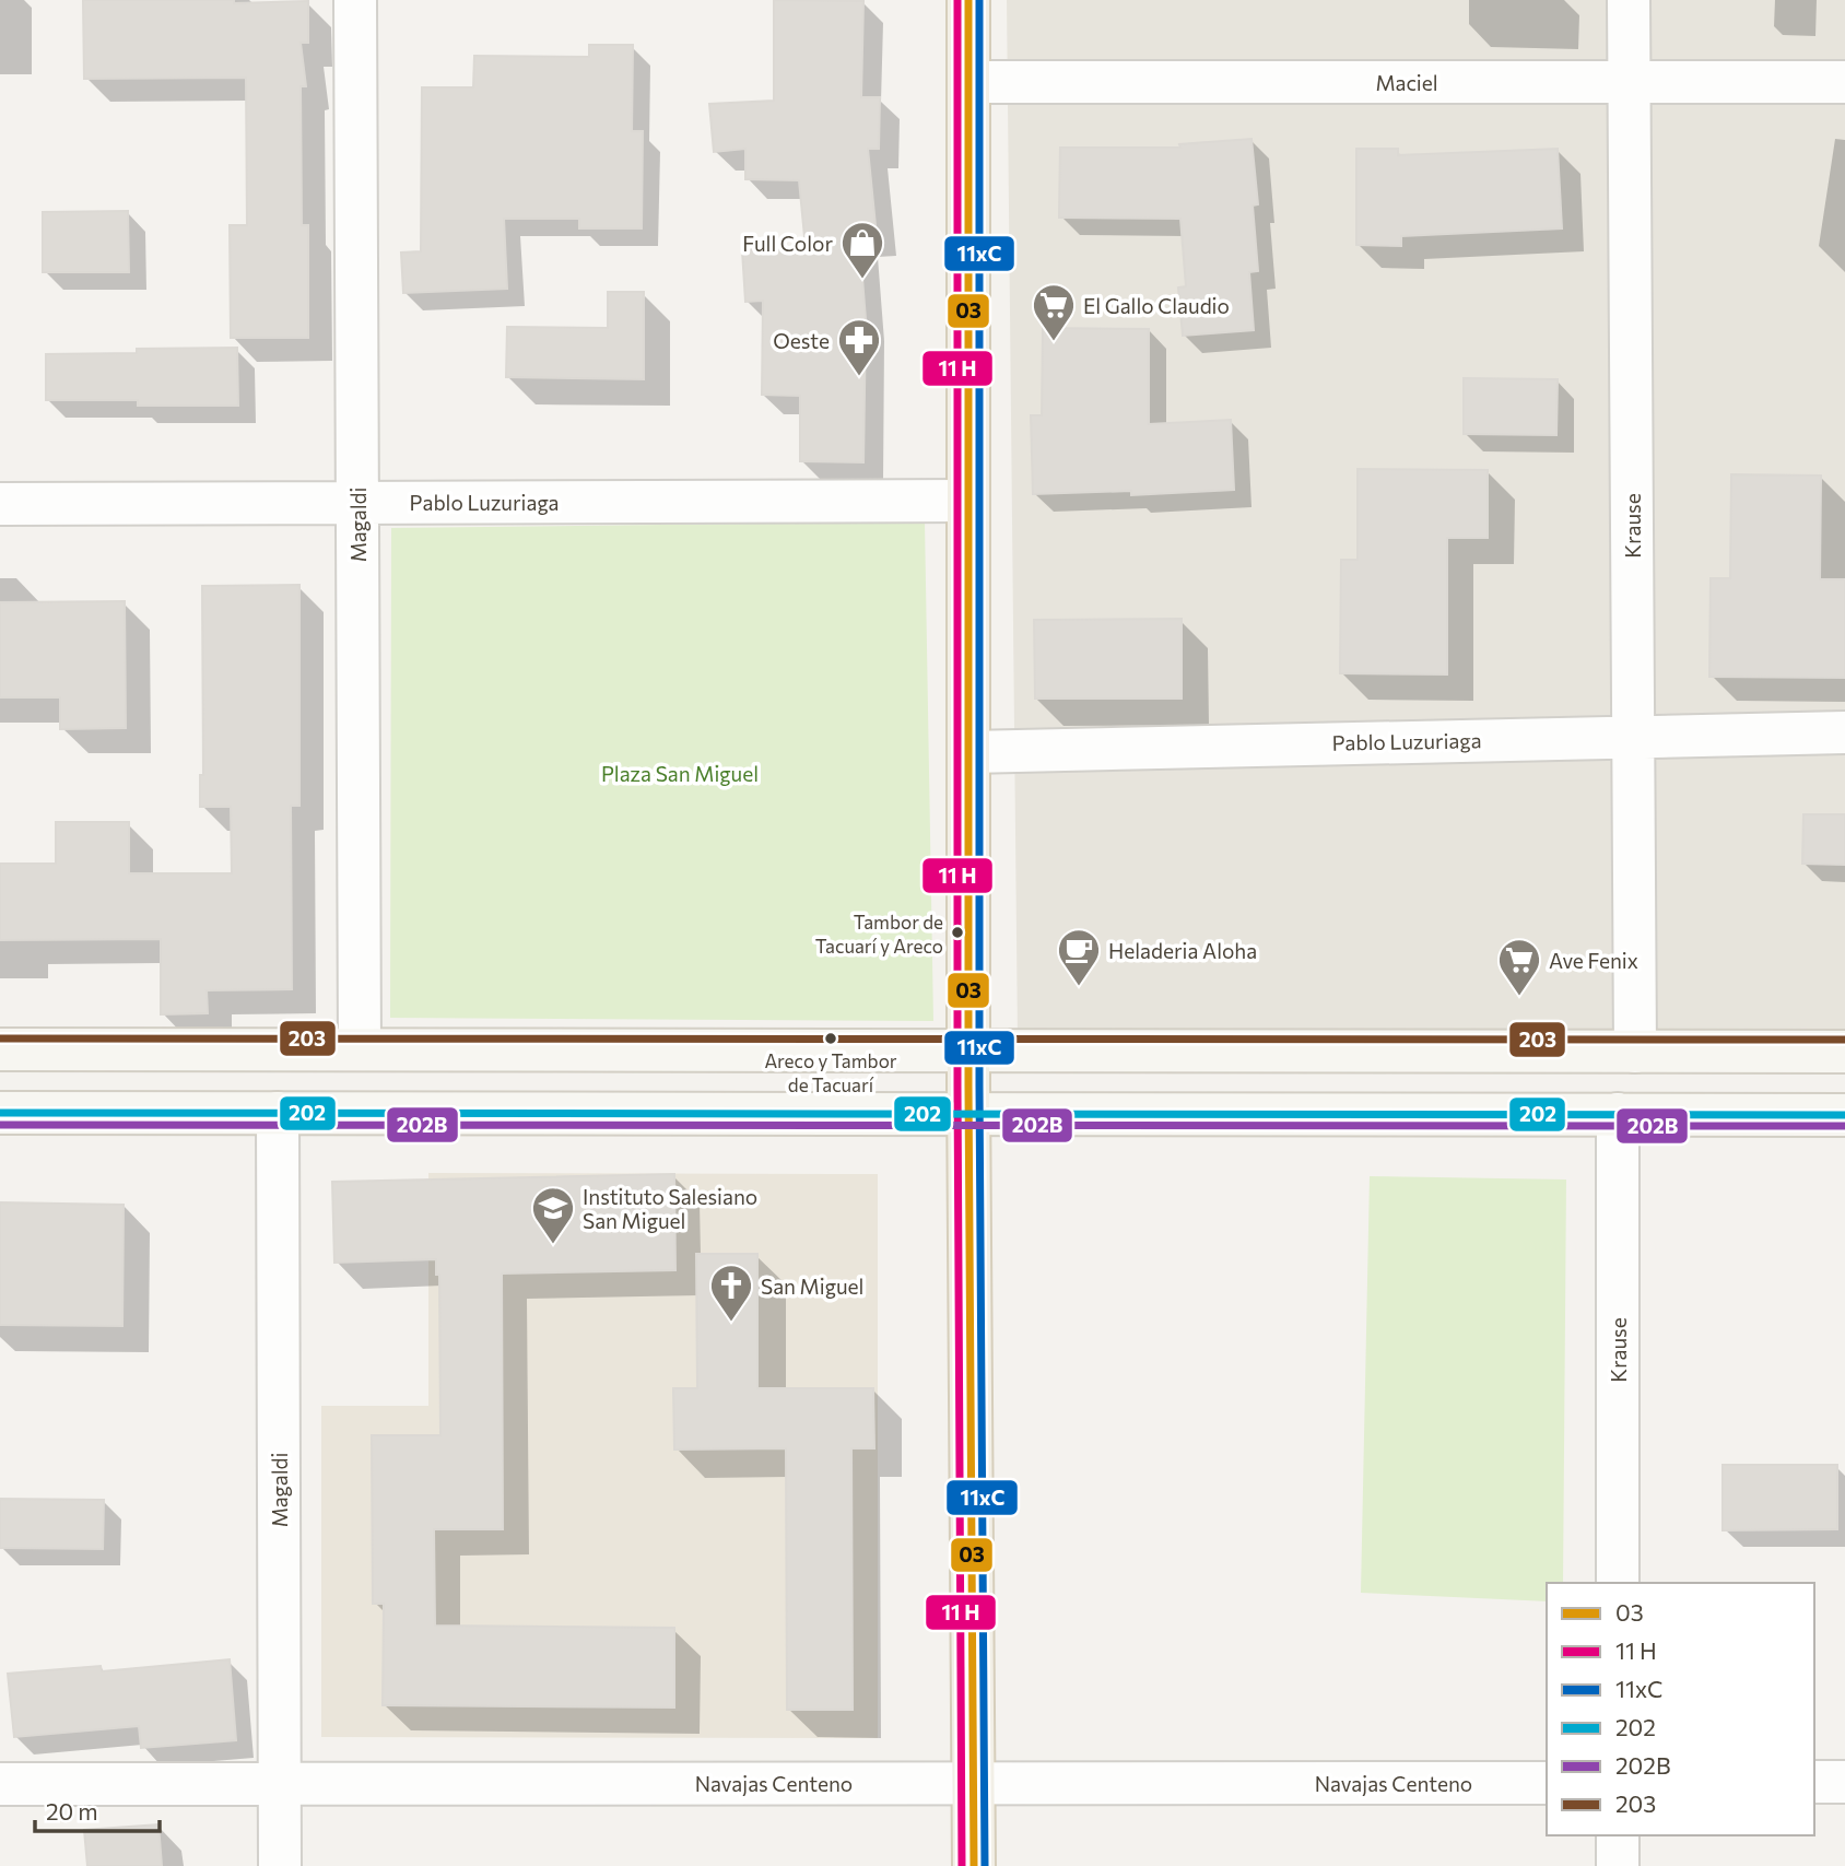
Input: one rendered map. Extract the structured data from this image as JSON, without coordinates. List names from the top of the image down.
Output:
{
  "streets": {
    "street": [
      "Maciel",
      "Pablo Luzuriaga",
      "Magaldi",
      "Krause",
      "Navajas Centeno"
    ]
  },
  "crossings": [
    ["Maciel", "Krause"],
    ["Pablo Luzuriaga", "Magaldi"],
    ["Pablo Luzuriaga", "Krause"],
    ["Magaldi", "Navajas Centeno"]
  ],
  "parks": ["Plaza San Miguel"],
  "places": {
    "shop": ["Full Color"],
    "supermarket": ["El Gallo Claudio", "Ave Fenix"],
    "pharmacy": ["Oeste"],
    "other": ["Tambor de Tacuarí y Areco", "Areco y Tambor de Tacuarí"],
    "cafe": ["Heladeria Aloha"],
    "school or university": ["Instituto Salesiano San Miguel"],
    "church": ["San Miguel"]
  },
  "lines": [
    "transit line 03",
    "transit line 11xC",
    "transit line 203",
    "transit line 202",
    "transit line 202B"
  ],
  "legend": [
    "03",
    "11 H",
    "11xC",
    "202",
    "202B",
    "203"
  ],
  "scale_bar": "20 m"
}
